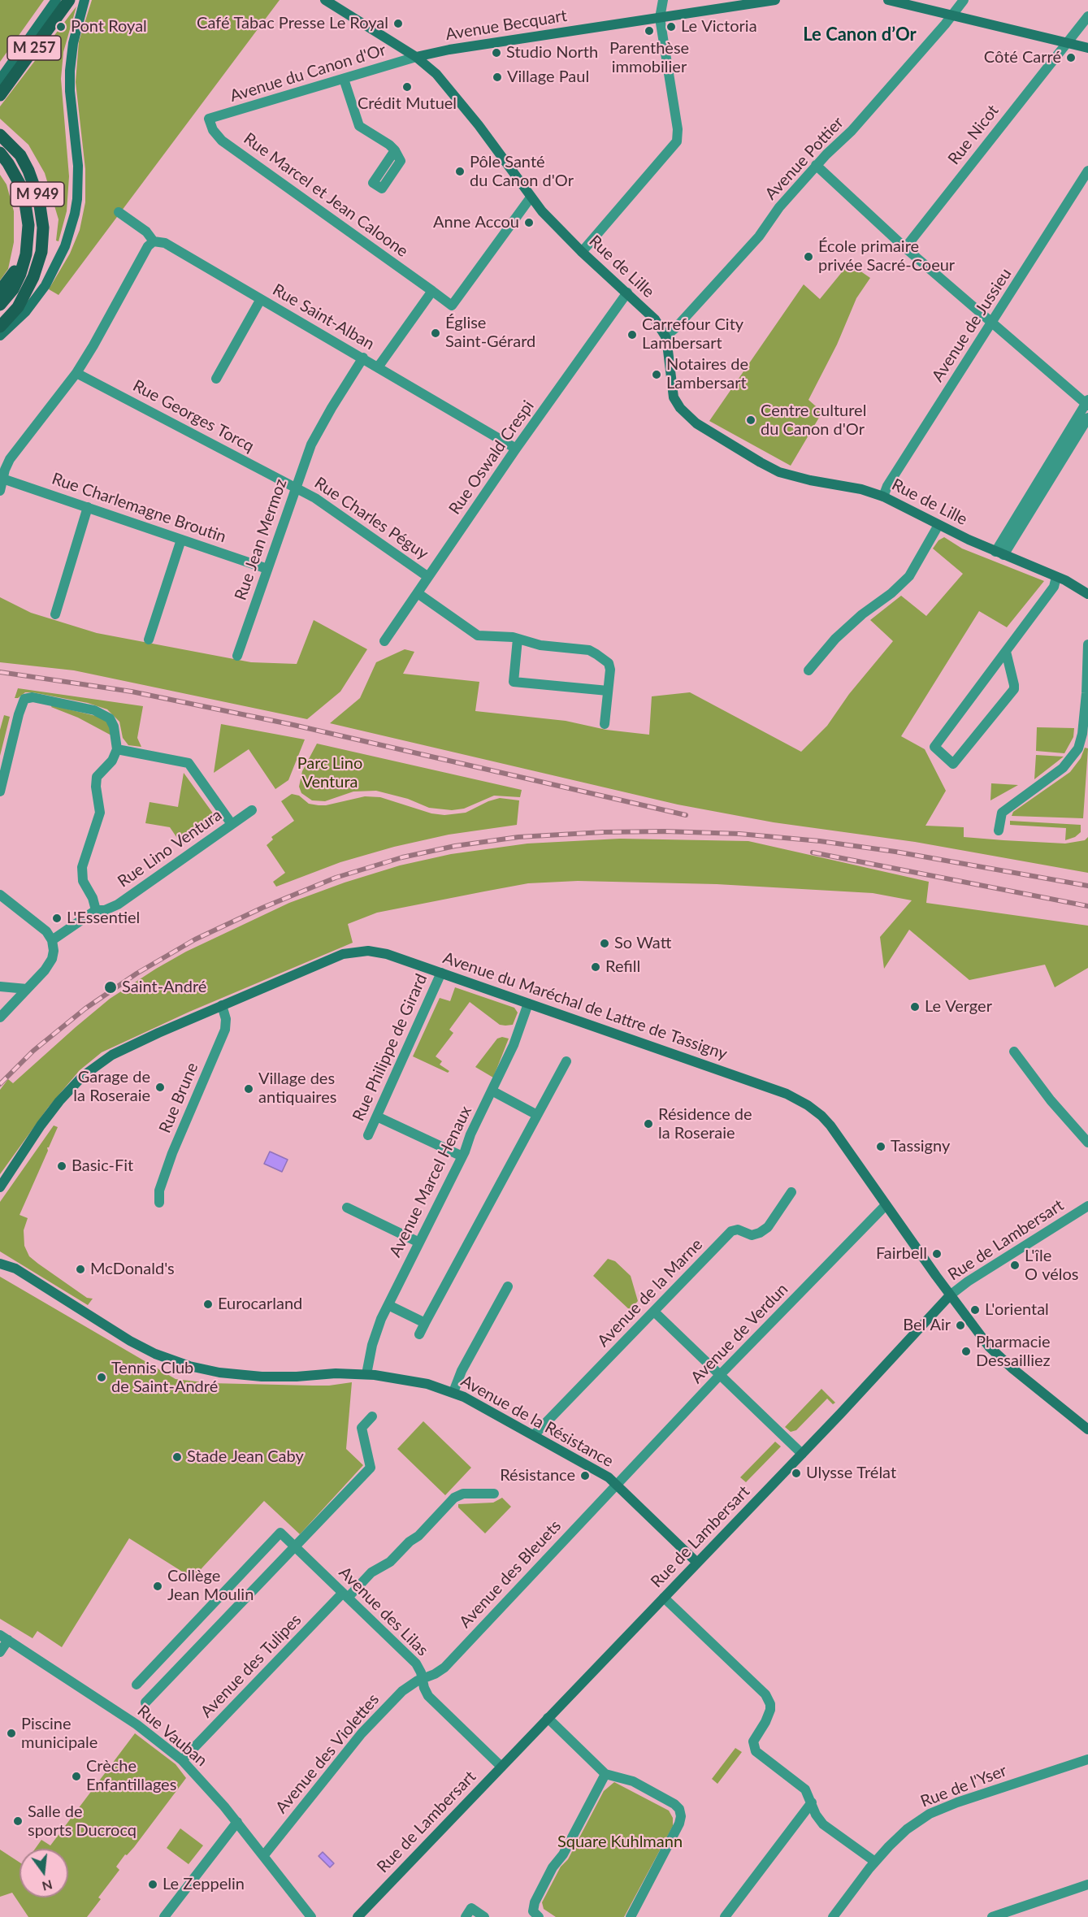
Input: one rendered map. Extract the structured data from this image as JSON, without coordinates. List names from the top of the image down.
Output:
{
  "streets": {
    "main road": ["M 257", "M 949"],
    "street": [
      "Avenue Becquart",
      "Avenue du Canon d'Or",
      "Rue Nicot",
      "Avenue Pottier",
      "Rue Marcel et Jean Caloone",
      "Rue de Lille",
      "Rue Saint-Alban",
      "Avenue de Jussieu",
      "Rue Georges Torcq",
      "Rue Oswald Crespi",
      "Rue Charlemagne Broutin",
      "Rue Charles Péguy",
      "Rue Jean Mermoz",
      "Rue Lino Ventura",
      "Avenue du Maréchal de Lattre de Tassigny",
      "Rue Philippe de Girard",
      "Rue Brune",
      "Avenue Marcel Henaux",
      "Rue de Lambersart",
      "Avenue de la Marne",
      "Avenue de Verdun",
      "Avenue de la Résistance",
      "Avenue des Bleuets",
      "Avenue des Lilas",
      "Avenue des Tulipes",
      "Rue Vauban",
      "Avenue des Violettes",
      "Rue de l'Yser"
    ]
  },
  "crossings": [
    ["Avenue Becquart", "Avenue du Canon d'Or"],
    ["Avenue Becquart", "Rue de Lille"],
    ["Avenue du Canon d'Or", "Rue Marcel et Jean Caloone"],
    ["Avenue du Canon d'Or", "Rue de Lille"],
    ["Avenue Pottier", "Rue de Lille"],
    ["Rue Marcel et Jean Caloone", "Rue de Lille"],
    ["Rue de Lille", "Avenue de Jussieu"],
    ["Rue de Lille", "Rue Oswald Crespi"],
    ["Rue Saint-Alban", "Rue Oswald Crespi"],
    ["Rue Saint-Alban", "Rue Jean Mermoz"],
    ["Rue Georges Torcq", "Rue Charles Péguy"],
    ["Rue Georges Torcq", "Rue Jean Mermoz"],
    ["Rue Oswald Crespi", "Rue Charles Péguy"],
    ["Rue Charlemagne Broutin", "Rue Jean Mermoz"],
    ["Rue Charles Péguy", "Rue Jean Mermoz"],
    ["Avenue du Maréchal de Lattre de Tassigny", "Rue Philippe de Girard"],
    ["Avenue du Maréchal de Lattre de Tassigny", "Rue Brune"],
    ["Avenue du Maréchal de Lattre de Tassigny", "Avenue Marcel Henaux"],
    ["Avenue du Maréchal de Lattre de Tassigny", "Rue de Lambersart"],
    ["Avenue du Maréchal de Lattre de Tassigny", "Avenue de Verdun"],
    ["Avenue Marcel Henaux", "Avenue de la Résistance"],
    ["Rue de Lambersart", "Avenue de la Résistance"],
    ["Rue de Lambersart", "Avenue des Lilas"],
    ["Avenue de la Marne", "Avenue de la Résistance"],
    ["Avenue de Verdun", "Avenue de la Résistance"],
    ["Avenue de Verdun", "Avenue des Bleuets"],
    ["Avenue de la Résistance", "Avenue des Bleuets"],
    ["Avenue des Bleuets", "Avenue des Lilas"],
    ["Avenue des Bleuets", "Avenue des Violettes"],
    ["Avenue des Lilas", "Avenue des Tulipes"],
    ["Avenue des Lilas", "Avenue des Violettes"],
    ["Avenue des Tulipes", "Rue Vauban"],
    ["Rue Vauban", "Avenue des Violettes"]
  ],
  "districts": ["Le Canon d’Or"],
  "parks": ["Parc Lino Ventura", "Square Kuhlmann"],
  "places": [
    "Café Tabac Presse Le Royal",
    "Pont Royal",
    "Le Victoria",
    "Parenthèse immobilier",
    "Studio North",
    "Côté Carré",
    "Village Paul",
    "Crédit Mutuel",
    "Pôle Santé du Canon d'Or",
    "Anne Accou",
    "École primaire privée Sacré-Coeur",
    "Église Saint-Gérard",
    "Carrefour City Lambersart",
    "Notaires de Lambersart",
    "Centre culturel du Canon d'Or",
    "L'Essentiel",
    "So Watt",
    "Refill",
    "Saint-André",
    "Le Verger",
    "Garage de la Roseraie",
    "Village des antiquaires",
    "Résidence de la Roseraie",
    "Tassigny",
    "Basic-Fit",
    "Fairbell",
    "L'île O vélos",
    "McDonald's",
    "Eurocarland",
    "L'oriental",
    "Bel Air",
    "Pharmacie Dessailliez",
    "Tennis Club de Saint-André",
    "Stade Jean Caby",
    "Ulysse Trélat",
    "Résistance",
    "Collège Jean Moulin",
    "Piscine municipale",
    "Crèche Enfantillages",
    "Salle de sports Ducrocq",
    "Le Zeppelin"
  ],
  "north": "bottom"
}
